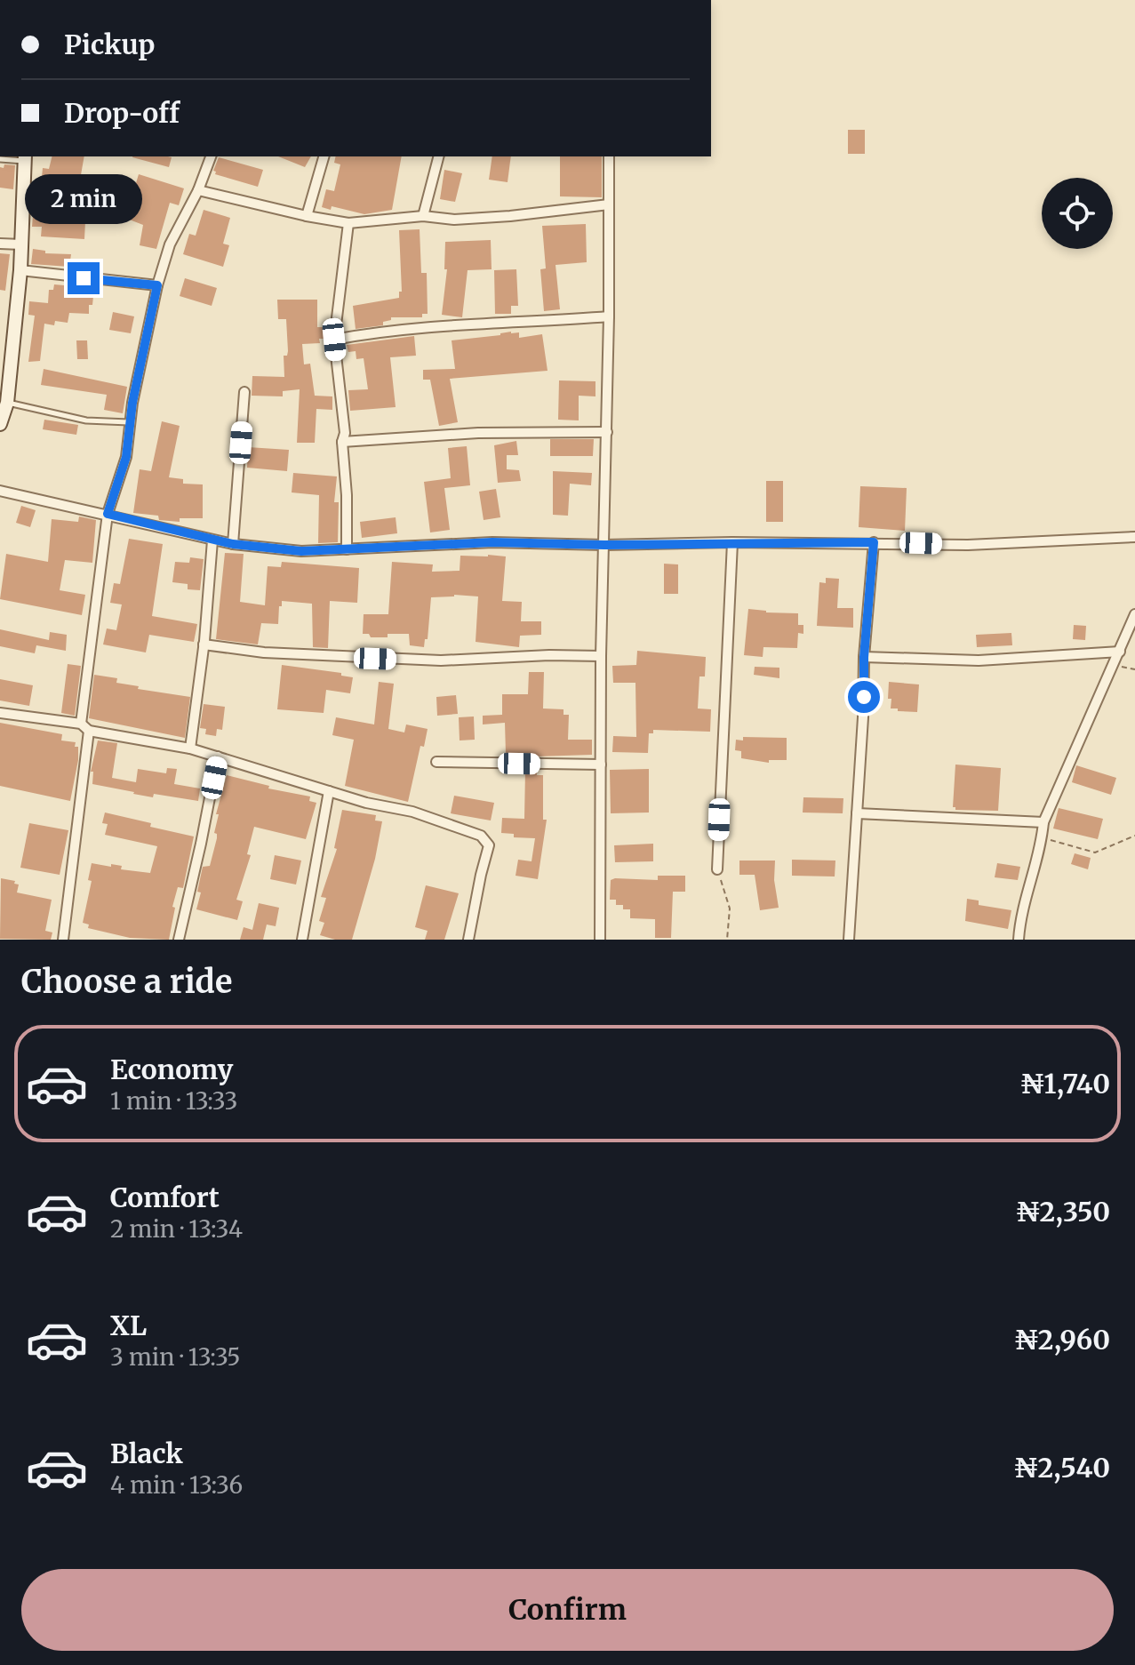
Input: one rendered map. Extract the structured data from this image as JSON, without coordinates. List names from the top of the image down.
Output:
{
  "page": {
    "banner": ["Pickup", "Drop-off"],
    "bubble": "2 min",
    "heading": "Choose a ride",
    "list": [
      {
        "name": "Economy",
        "note": "1 min · 13:33",
        "value": "₦1,740"
      },
      {
        "name": "Comfort",
        "note": "2 min · 13:34",
        "value": "₦2,350"
      },
      {
        "name": "XL",
        "note": "3 min · 13:35",
        "value": "₦2,960"
      },
      {
        "name": "Black",
        "note": "4 min · 13:36",
        "value": "₦2,540"
      }
    ],
    "buttons": "Confirm"
  }
}
